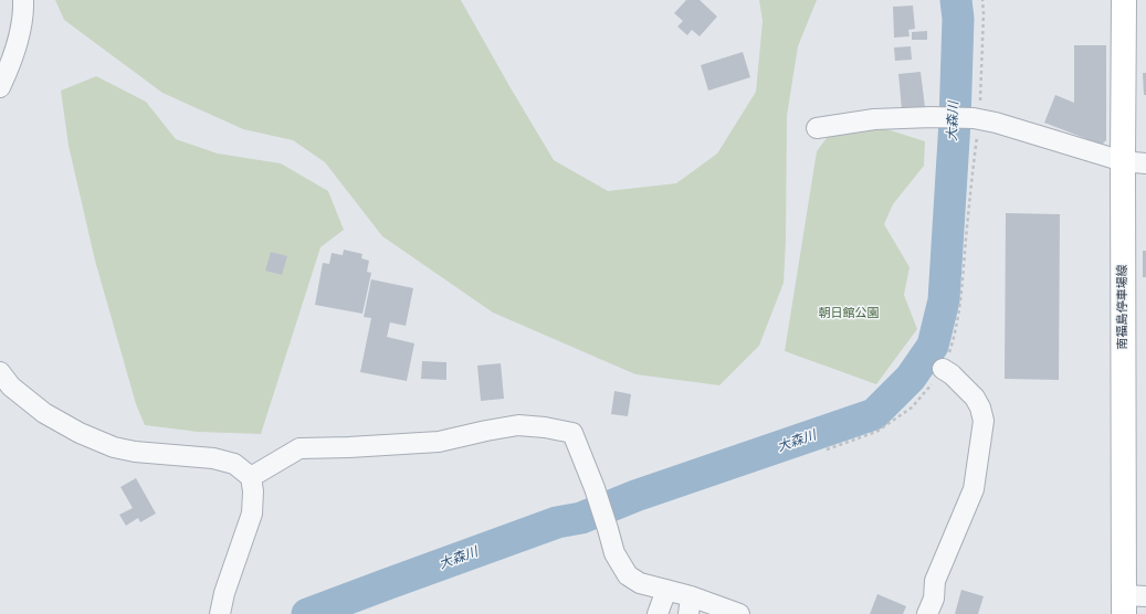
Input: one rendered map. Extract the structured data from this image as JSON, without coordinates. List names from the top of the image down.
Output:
{
  "streets": {
    "main road": ["南福島停車場線"]
  },
  "water": ["大森川"],
  "parks": ["朝日館公園"]
}
